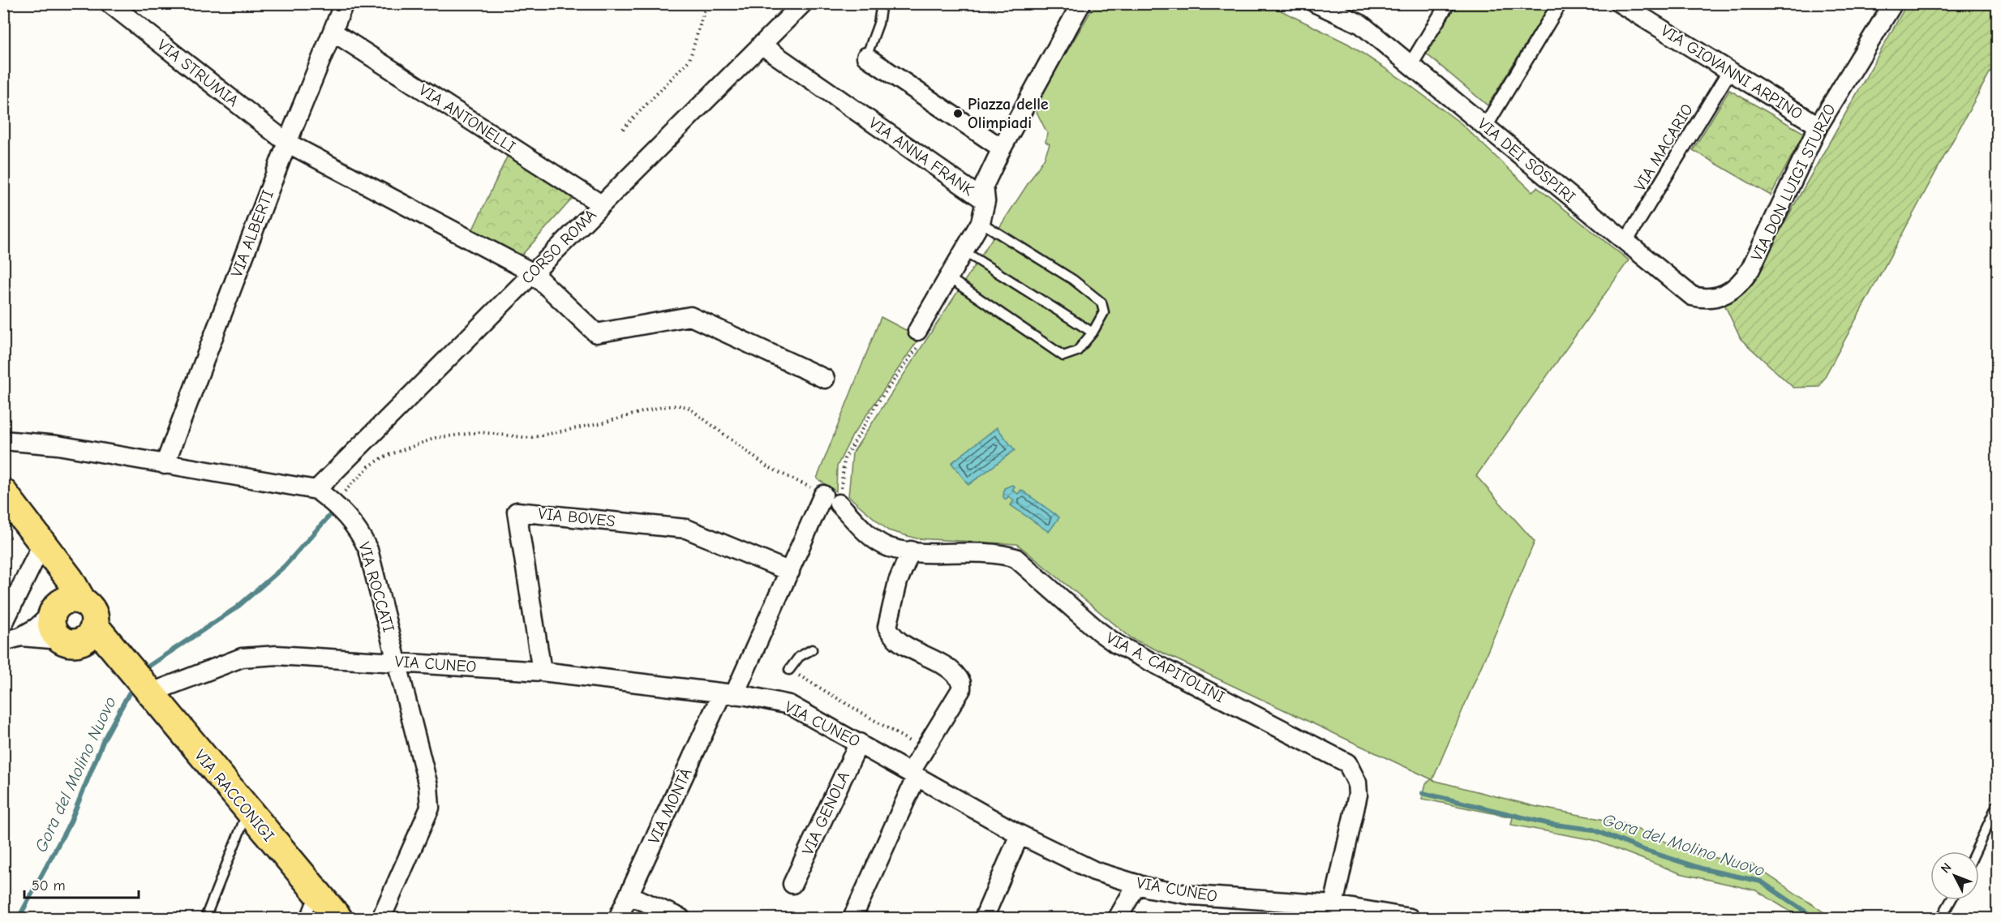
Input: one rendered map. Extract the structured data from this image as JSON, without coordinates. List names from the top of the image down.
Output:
{
  "streets": {
    "main road": ["VIA RACCONIGI"],
    "street": [
      "VIA GIOVANNI ARPINO",
      "VIA STRUMIA",
      "VIA ANTONELLI",
      "VIA MACARIO",
      "VIA ANNA FRANK",
      "VIA DEI SOSPIRI",
      "VIA DON LUIGI STURZO",
      "VIA ALBERTI",
      "CORSO ROMA",
      "VIA BOVES",
      "VIA ROCCATI",
      "VIA CUNEO",
      "VIA A. CAPITOLINI",
      "VIA MONTÀ",
      "VIA GENOLA"
    ]
  },
  "crossings": [
    ["VIA GIOVANNI ARPINO", "VIA MACARIO"],
    ["VIA GIOVANNI ARPINO", "VIA DON LUIGI STURZO"],
    ["VIA STRUMIA", "VIA ALBERTI"],
    ["VIA STRUMIA", "CORSO ROMA"],
    ["VIA ANTONELLI", "VIA ALBERTI"],
    ["VIA ANTONELLI", "CORSO ROMA"],
    ["VIA MACARIO", "VIA DEI SOSPIRI"],
    ["VIA ANNA FRANK", "CORSO ROMA"],
    ["VIA DEI SOSPIRI", "VIA DON LUIGI STURZO"],
    ["VIA ALBERTI", "VIA ROCCATI"],
    ["CORSO ROMA", "VIA ROCCATI"],
    ["VIA BOVES", "VIA CUNEO"],
    ["VIA BOVES", "VIA MONTÀ"],
    ["VIA ROCCATI", "VIA CUNEO"],
    ["VIA CUNEO", "VIA A. CAPITOLINI"],
    ["VIA CUNEO", "VIA RACCONIGI"],
    ["VIA CUNEO", "VIA MONTÀ"],
    ["VIA CUNEO", "VIA GENOLA"],
    ["VIA A. CAPITOLINI", "VIA MONTÀ"]
  ],
  "water": ["Gora del Molino Nuovo"],
  "places": ["Piazza delle Olimpiadi"],
  "scale_bar": "50 m",
  "north": "top left"
}
